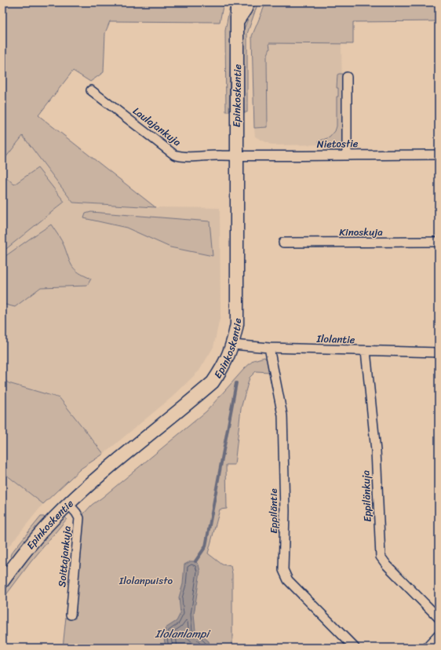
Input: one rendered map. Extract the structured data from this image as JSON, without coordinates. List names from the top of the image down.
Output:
{
  "streets": {
    "street": [
      "Epinkoskentie",
      "Laulajankuja",
      "Nietostie",
      "Kinoskuja",
      "Ilolantie",
      "Eppilänkuja",
      "Eppiläntie",
      "Soittajankuja"
    ]
  },
  "crossings": [
    ["Epinkoskentie", "Laulajankuja"],
    ["Epinkoskentie", "Nietostie"],
    ["Epinkoskentie", "Ilolantie"],
    ["Epinkoskentie", "Soittajankuja"],
    ["Laulajankuja", "Nietostie"],
    ["Ilolantie", "Eppilänkuja"],
    ["Ilolantie", "Eppiläntie"]
  ],
  "water": ["Ilolanlampi"],
  "parks": ["Ilolanpuisto"]
}
